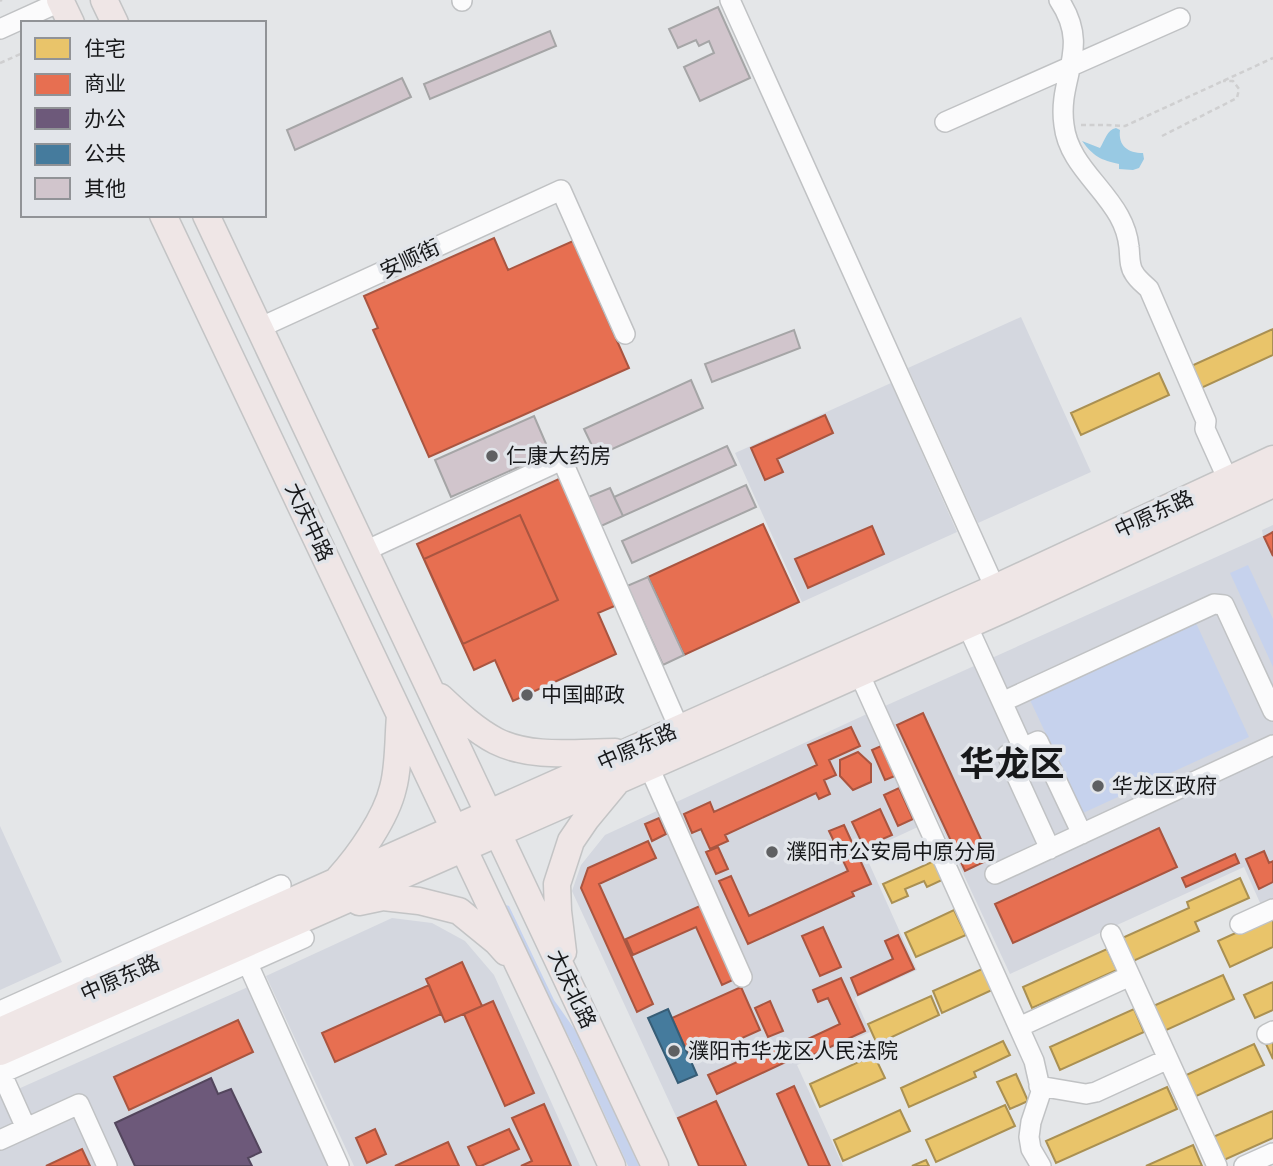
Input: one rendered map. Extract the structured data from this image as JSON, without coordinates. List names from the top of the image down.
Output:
{
  "streets": {
    "main road": ["中原东路", "大庆中路", "大庆北路"],
    "street": ["安顺街"]
  },
  "crossings": [
    ["安顺街", "大庆中路"],
    ["中原东路", "大庆中路"],
    ["中原东路", "大庆北路"],
    ["大庆中路", "大庆北路"]
  ],
  "districts": ["华龙区"],
  "places": [
    "仁康大药房",
    "中国邮政",
    "华龙区政府",
    "濮阳市公安局中原分局",
    "濮阳市华龙区人民法院"
  ],
  "legend": [
    "住宅",
    "商业",
    "办公",
    "公共",
    "其他"
  ]
}
